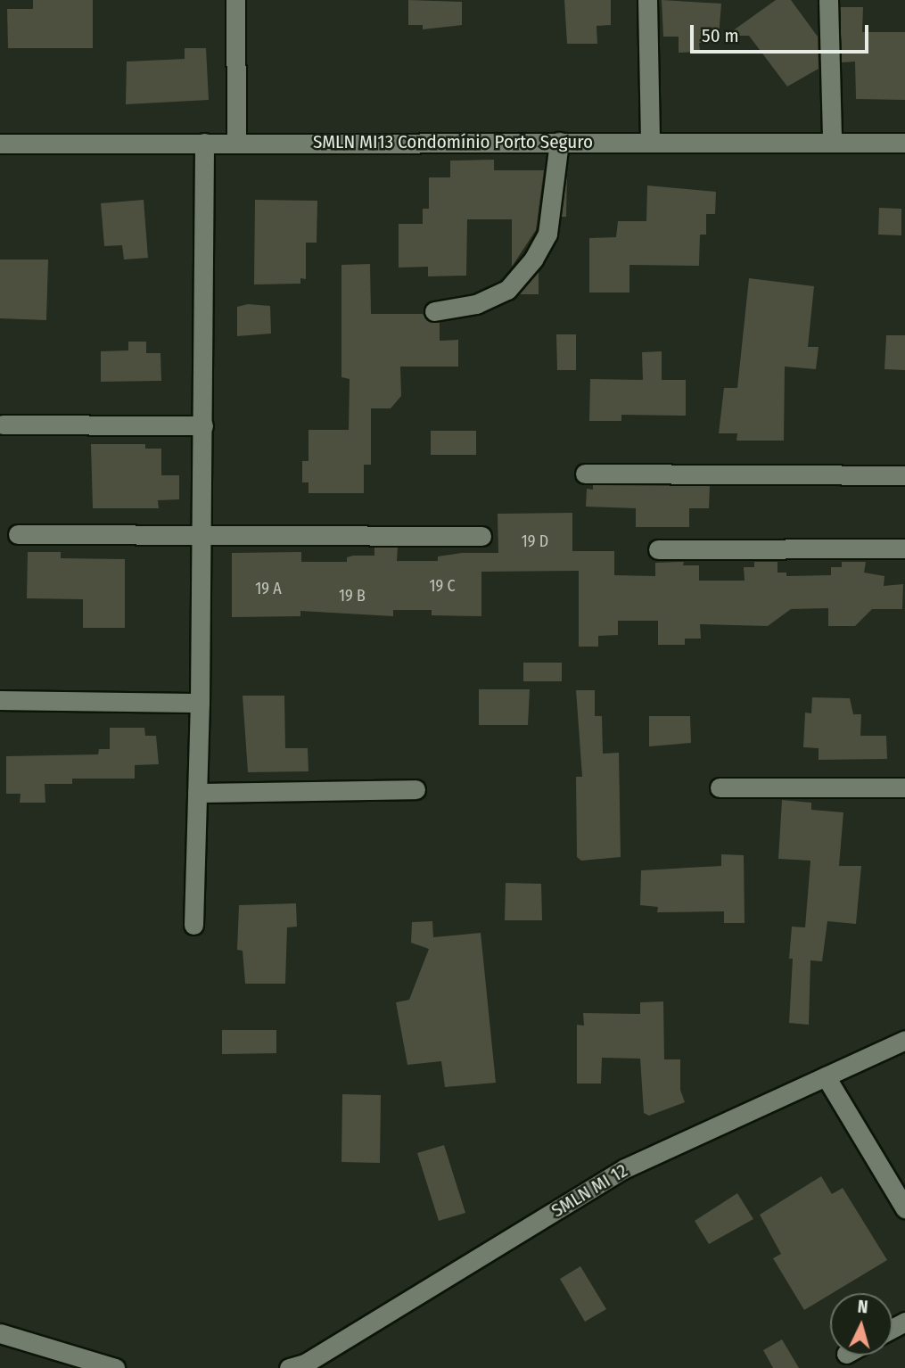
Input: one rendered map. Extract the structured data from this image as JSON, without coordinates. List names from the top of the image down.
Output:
{
  "streets": {
    "street": ["SMLN MI13 Condomínio Porto Seguro", "SMLN MI 12"]
  },
  "house_numbers": [
    "19 D",
    "19 C",
    "19 A",
    "19 B"
  ],
  "scale_bar": "50 m",
  "north": "top"
}
